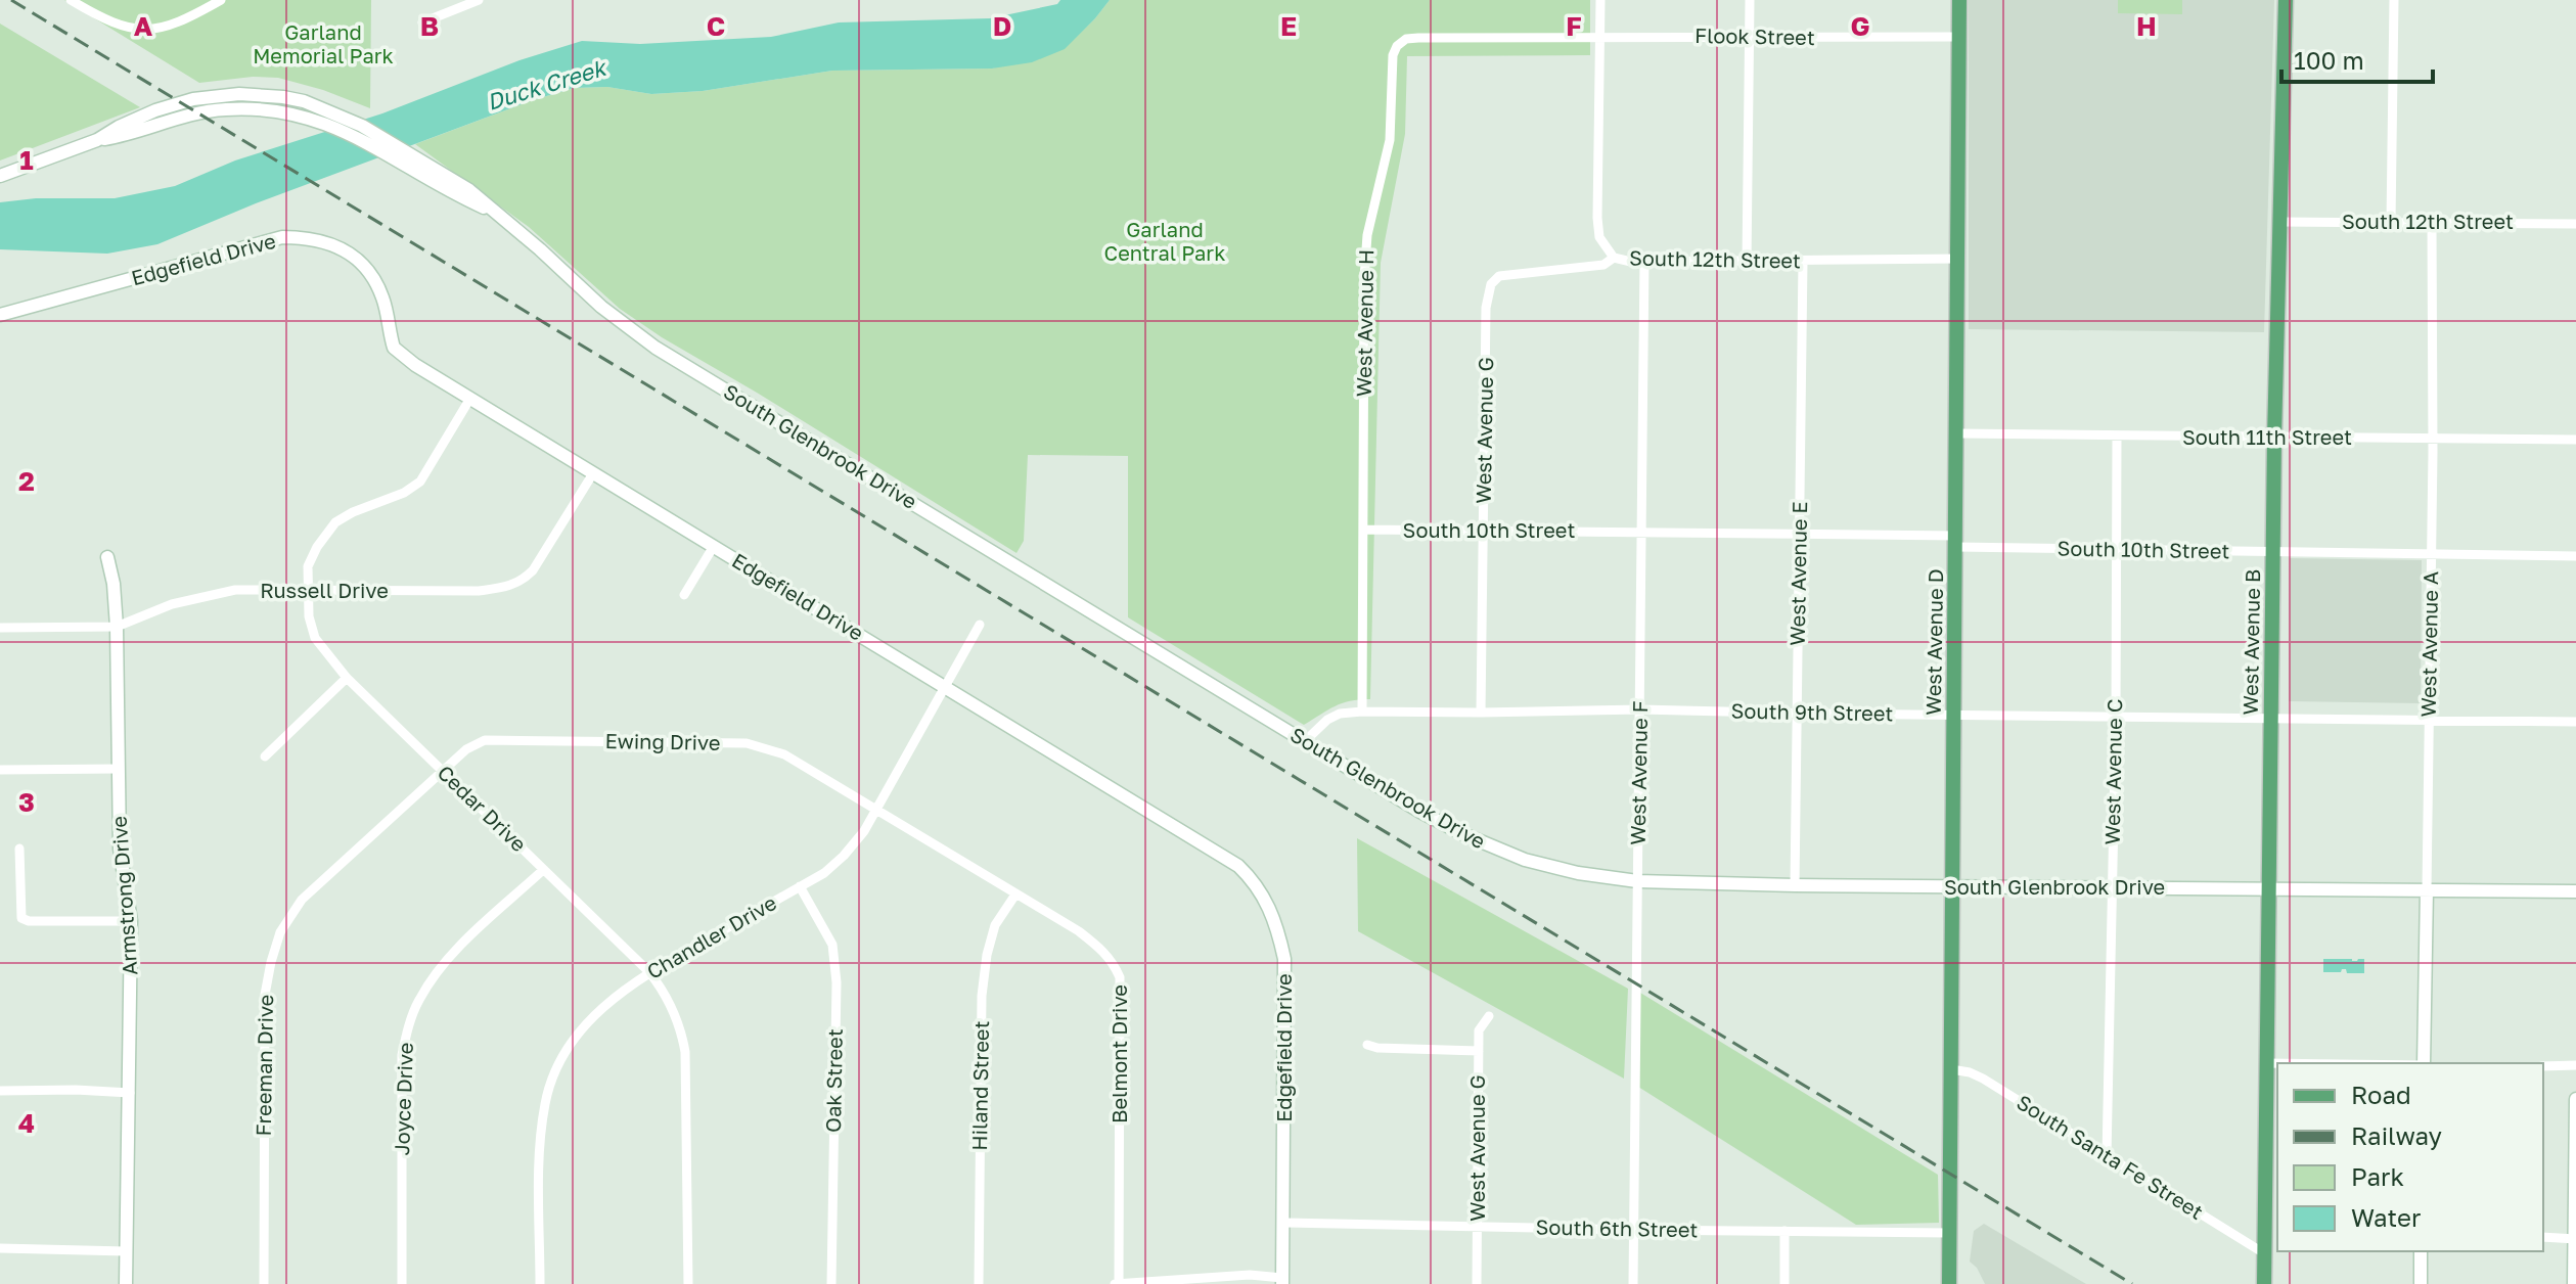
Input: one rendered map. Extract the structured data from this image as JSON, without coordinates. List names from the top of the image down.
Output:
{
  "streets": {
    "main road": ["West Avenue D", "West Avenue B"],
    "street": [
      "Flook Street",
      "South 12th Street",
      "Edgefield Drive",
      "West Avenue H",
      "West Avenue G",
      "South 11th Street",
      "South Glenbrook Drive",
      "South 10th Street",
      "West Avenue E",
      "Russell Drive",
      "West Avenue A",
      "South 9th Street",
      "Ewing Drive",
      "West Avenue C",
      "West Avenue F",
      "Cedar Drive",
      "Armstrong Drive",
      "Chandler Drive",
      "Belmont Drive",
      "Freeman Drive",
      "Oak Street",
      "Hiland Street",
      "Joyce Drive",
      "South Santa Fe Street",
      "South 6th Street"
    ]
  },
  "crossings": [
    ["Flook Street", "West Avenue H"],
    ["Flook Street", "West Avenue D"],
    ["South 12th Street", "West Avenue G"],
    ["South 12th Street", "West Avenue E"],
    ["South 12th Street", "West Avenue D"],
    ["South 12th Street", "West Avenue B"],
    ["South 12th Street", "West Avenue A"],
    ["South 12th Street", "West Avenue F"],
    ["Edgefield Drive", "Russell Drive"],
    ["Edgefield Drive", "Cedar Drive"],
    ["Edgefield Drive", "Chandler Drive"],
    ["Edgefield Drive", "South 6th Street"],
    ["West Avenue H", "South 10th Street"],
    ["West Avenue H", "South 9th Street"],
    ["West Avenue G", "South 10th Street"],
    ["West Avenue G", "South 9th Street"],
    ["West Avenue G", "South 6th Street"],
    ["South 11th Street", "West Avenue D"],
    ["South 11th Street", "West Avenue B"],
    ["South 11th Street", "West Avenue A"],
    ["South 11th Street", "West Avenue C"],
    ["South Glenbrook Drive", "West Avenue E"],
    ["South Glenbrook Drive", "West Avenue D"],
    ["South Glenbrook Drive", "West Avenue B"],
    ["South Glenbrook Drive", "West Avenue A"],
    ["South Glenbrook Drive", "South 9th Street"],
    ["South Glenbrook Drive", "West Avenue C"],
    ["South Glenbrook Drive", "West Avenue F"],
    ["South 10th Street", "West Avenue E"],
    ["South 10th Street", "West Avenue D"],
    ["South 10th Street", "West Avenue B"],
    ["South 10th Street", "West Avenue A"],
    ["South 10th Street", "West Avenue C"],
    ["South 10th Street", "West Avenue F"],
    ["West Avenue E", "South 9th Street"],
    ["Russell Drive", "Cedar Drive"],
    ["Russell Drive", "Armstrong Drive"],
    ["West Avenue D", "South 9th Street"],
    ["West Avenue D", "South Santa Fe Street"],
    ["West Avenue D", "South 6th Street"],
    ["West Avenue B", "South 9th Street"],
    ["West Avenue B", "South Santa Fe Street"],
    ["West Avenue A", "South 9th Street"],
    ["South 9th Street", "West Avenue C"],
    ["South 9th Street", "West Avenue F"],
    ["Ewing Drive", "Cedar Drive"],
    ["Ewing Drive", "Chandler Drive"],
    ["Ewing Drive", "Belmont Drive"],
    ["Ewing Drive", "Freeman Drive"],
    ["West Avenue C", "South Santa Fe Street"],
    ["West Avenue F", "South 6th Street"],
    ["Cedar Drive", "Chandler Drive"],
    ["Cedar Drive", "Freeman Drive"],
    ["Cedar Drive", "Joyce Drive"],
    ["Chandler Drive", "Belmont Drive"],
    ["Chandler Drive", "Oak Street"],
    ["Belmont Drive", "Hiland Street"]
  ],
  "water": ["Duck Creek"],
  "parks": ["Garland Memorial Park", "Garland Central Park"],
  "legend": [
    "Road",
    "Railway",
    "Park",
    "Water"
  ],
  "scale_bar": "100 m",
  "grid": {
    "columns": [
      "A",
      "B",
      "C",
      "D",
      "E",
      "F",
      "G",
      "H"
    ],
    "rows": [
      "1",
      "2",
      "3",
      "4"
    ]
  }
}
